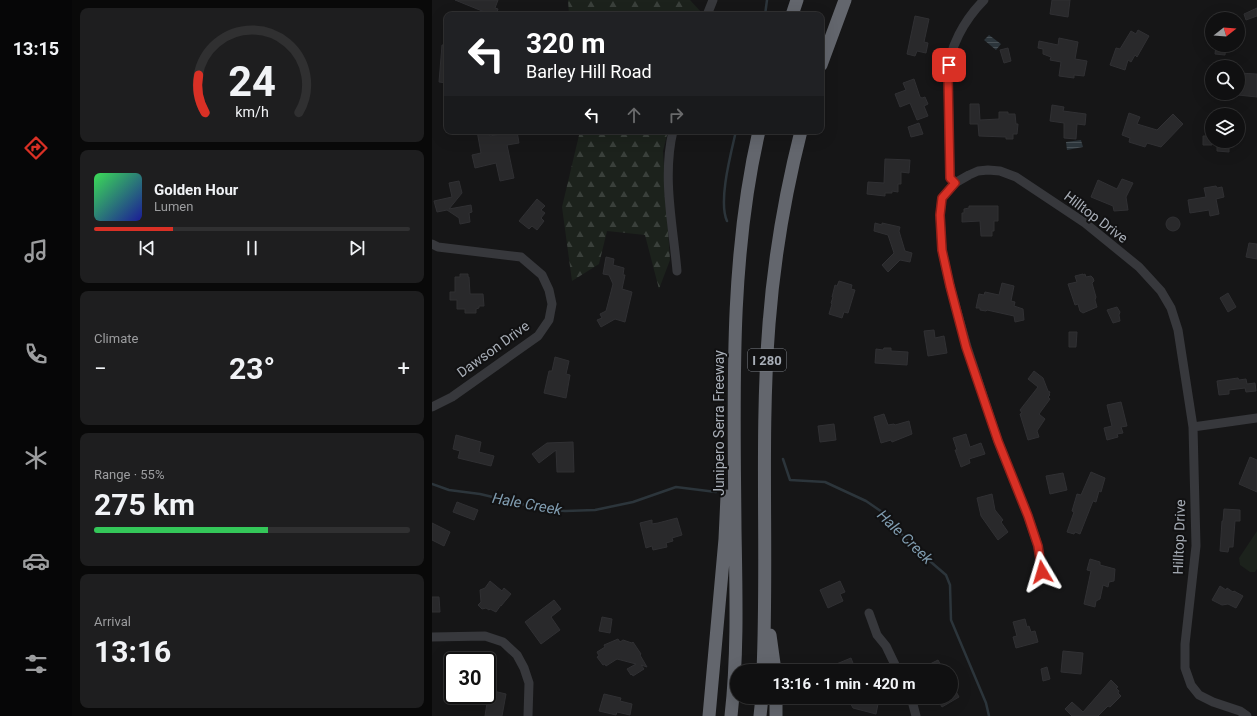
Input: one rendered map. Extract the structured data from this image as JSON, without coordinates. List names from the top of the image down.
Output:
{
  "streets": {
    "highway": ["I 280", "Junipero Serra Freeway"],
    "street": ["Hilltop Drive", "Dawson Drive"]
  },
  "water": ["Hale Creek"],
  "north": "right",
  "page": {
    "tabs": "13:15",
    "turn": ["320 m", "Barley Hill Road"],
    "song": ["Golden Hour", "Lumen"],
    "tile": [
      "Climate",
      ["Range · 55%", "275 km"],
      ["Arrival", "13:16"]
    ],
    "heat": ["−", "23°", "+"],
    "limit": "30",
    "trip": "13:16 · 1 min · 420 m",
    "gauge": ["24", "km/h"]
  }
}
